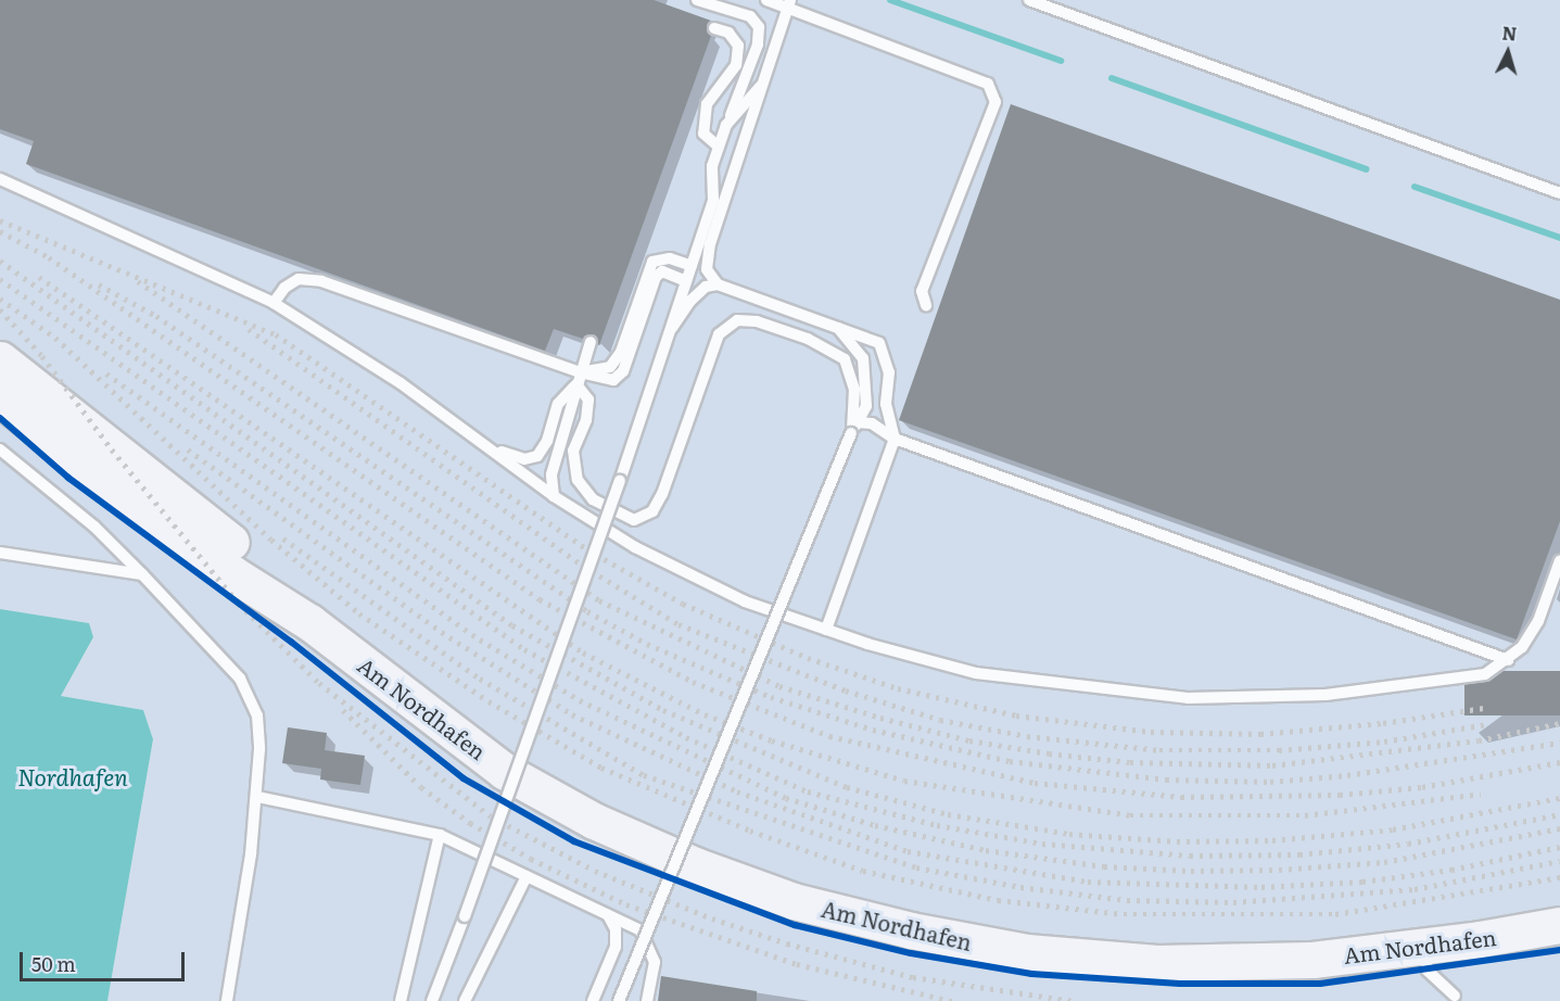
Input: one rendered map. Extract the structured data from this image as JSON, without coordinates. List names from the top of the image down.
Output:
{
  "streets": {
    "main road": ["Am Nordhafen"]
  },
  "water": ["Nordhafen"],
  "scale_bar": "50 m",
  "north": "top"
}
